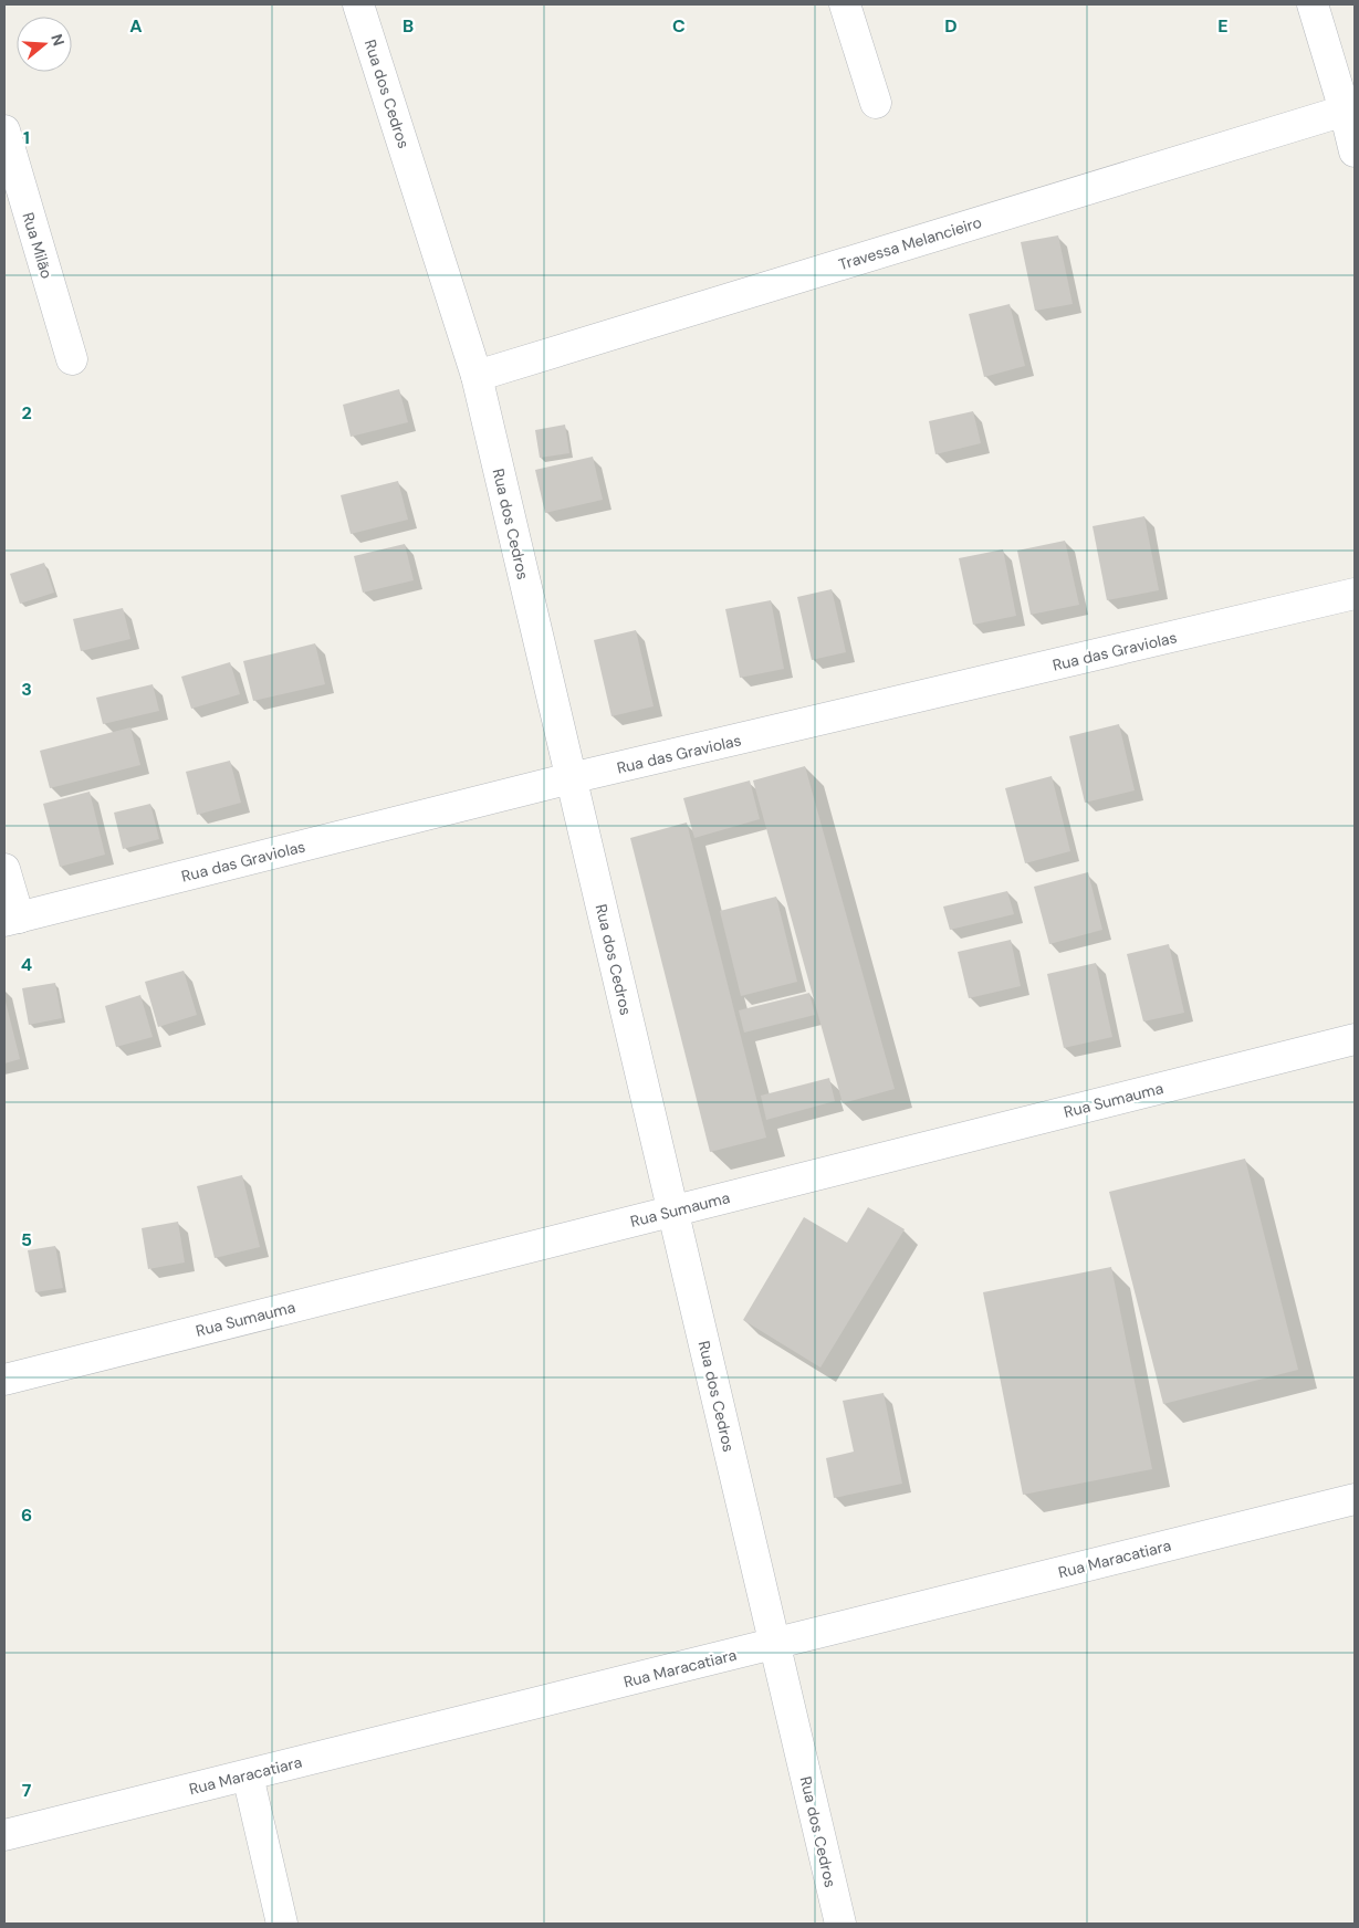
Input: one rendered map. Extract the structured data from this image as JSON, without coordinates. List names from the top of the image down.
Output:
{
  "streets": {
    "street": [
      "Rua dos Cedros",
      "Travessa Melancieiro",
      "Rua Milão",
      "Rua das Graviolas",
      "Rua Sumauma",
      "Rua Maracatiara"
    ]
  },
  "crossings": [
    ["Rua dos Cedros", "Travessa Melancieiro"],
    ["Rua dos Cedros", "Rua das Graviolas"],
    ["Rua dos Cedros", "Rua Sumauma"],
    ["Rua dos Cedros", "Rua Maracatiara"]
  ],
  "north": "right",
  "grid": {
    "columns": [
      "A",
      "B",
      "C",
      "D",
      "E"
    ],
    "rows": [
      "1",
      "2",
      "3",
      "4",
      "5",
      "6",
      "7"
    ]
  }
}
